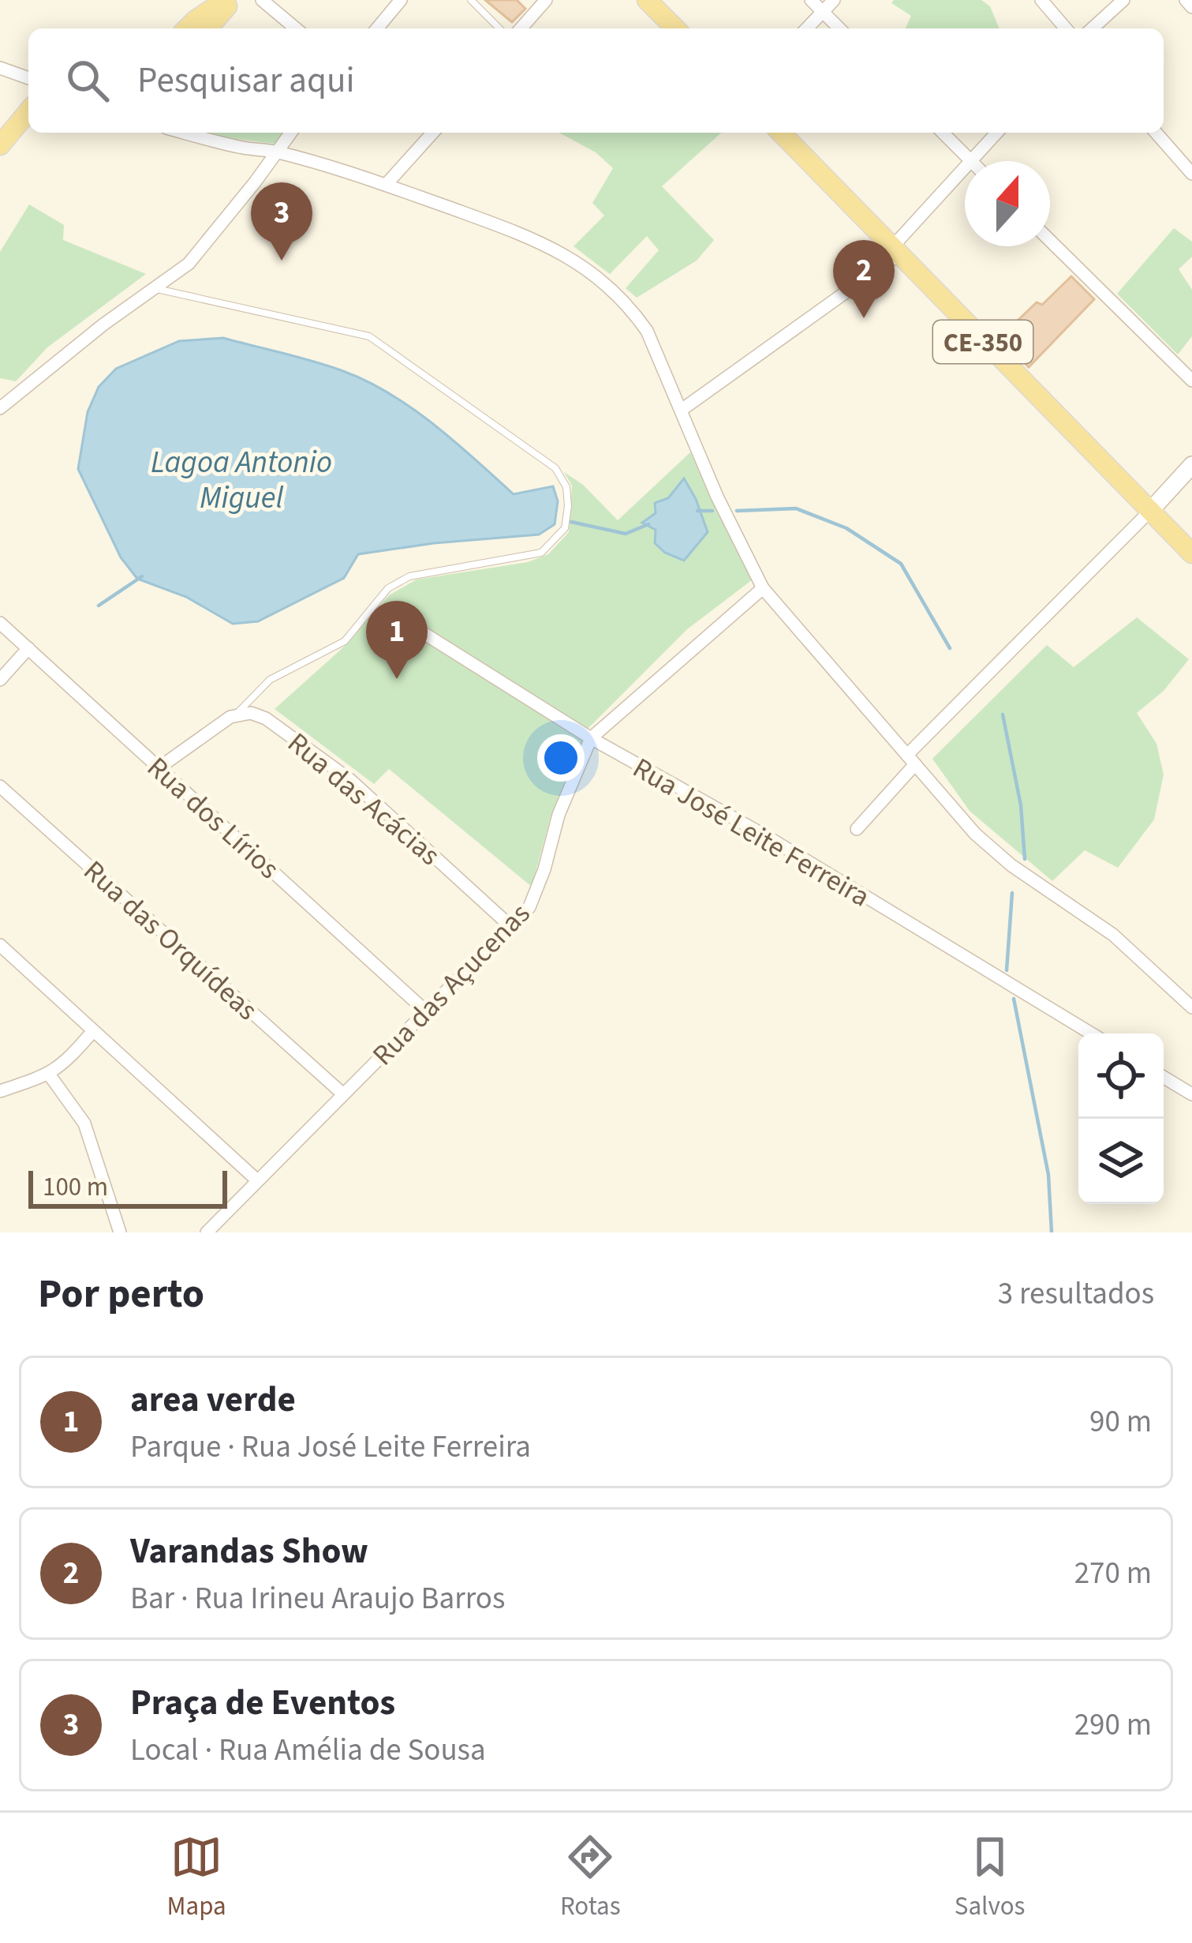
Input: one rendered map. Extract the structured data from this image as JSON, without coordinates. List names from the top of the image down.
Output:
{
  "streets": {
    "main road": ["CE-350"],
    "street": [
      "Rua das Acácias",
      "Rua dos Lírios",
      "Rua José Leite Ferreira",
      "Rua das Orquídeas",
      "Rua das Açucenas"
    ]
  },
  "crossings": [
    ["Rua das Acácias", "Rua das Açucenas"],
    ["Rua dos Lírios", "Rua das Açucenas"],
    ["Rua José Leite Ferreira", "Rua das Açucenas"],
    ["Rua das Orquídeas", "Rua das Açucenas"]
  ],
  "water": ["Lagoa Antonio Miguel"],
  "scale_bar": "100 m",
  "north": "top",
  "page": {
    "search": "Pesquisar aqui",
    "pins": ["3", "2", "1"],
    "scale": "100 m",
    "heading": ["Por perto", "3 resultados"],
    "list": [
      {
        "mark": "1",
        "name": "area verde",
        "note": "Parque · Rua José Leite Ferreira",
        "value": "90 m"
      },
      {
        "mark": "2",
        "name": "Varandas Show",
        "note": "Bar · Rua Irineu Araujo Barros",
        "value": "270 m"
      },
      {
        "mark": "3",
        "name": "Praça de Eventos",
        "note": "Local · Rua Amélia de Sousa",
        "value": "290 m"
      }
    ],
    "nav": ["Mapa", "Rotas", "Salvos"]
  }
}
